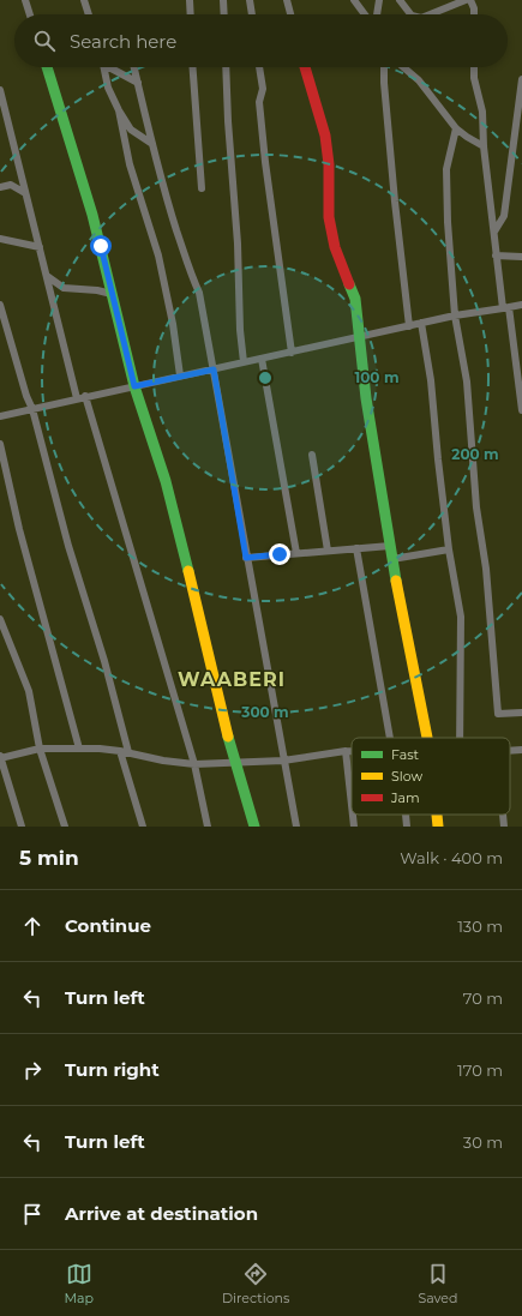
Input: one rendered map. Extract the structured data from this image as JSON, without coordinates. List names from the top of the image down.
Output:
{
  "districts": ["WAABERI"],
  "legend": ["Fast", "Slow", "Jam"],
  "page": {
    "search": "Search here",
    "heading": ["5 min", "Walk · 400 m"],
    "list": [
      ["Continue", "130 m"],
      ["Turn left", "70 m"],
      ["Turn right", "170 m"],
      ["Turn left", "30 m"],
      "Arrive at destination"
    ],
    "nav": ["Map", "Directions", "Saved"]
  },
  "rings": ["100 m", "200 m", "300 m"]
}
